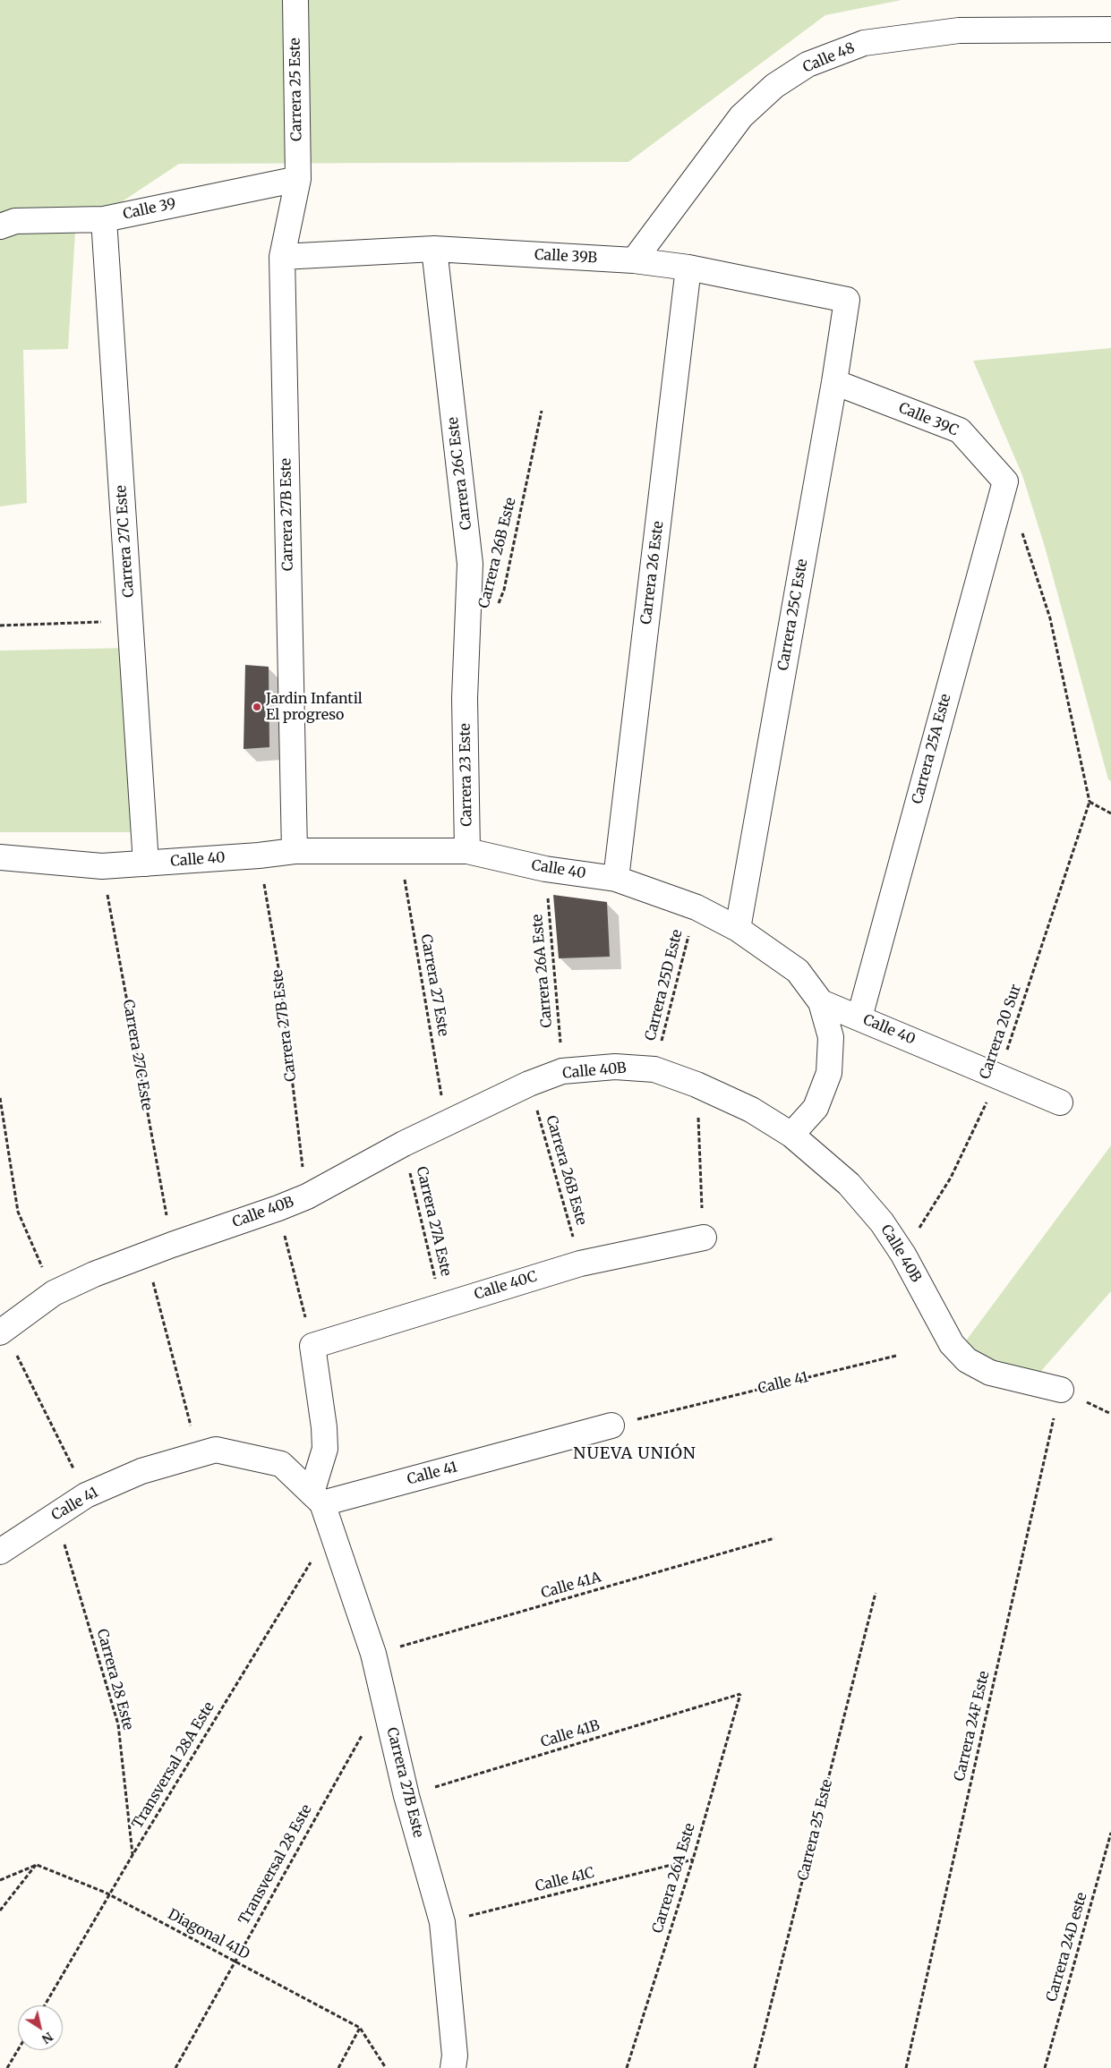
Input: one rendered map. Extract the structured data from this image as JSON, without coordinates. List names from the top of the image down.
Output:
{
  "streets": {
    "street": [
      "Calle 48",
      "Carrera 25 Este",
      "Calle 39",
      "Calle 39B",
      "Calle 39C",
      "Carrera 26C Este",
      "Carrera 27B Este",
      "Carrera 27C Este",
      "Carrera 26 Este",
      "Carrera 25C Este",
      "Carrera 25A Este",
      "Carrera 23 Este",
      "Calle 40",
      "Calle 40B",
      "Calle 40C",
      "Calle 41"
    ],
    "path": [
      "Carrera 26B Este",
      "Carrera 26A Este",
      "Carrera 27 Este",
      "Carrera 25D Este",
      "Carrera 20 Sur",
      "Carrera 27A Este",
      "Calle 41A",
      "Carrera 28 Este",
      "Carrera 24F Este",
      "Calle 41B",
      "Transversal 28A Este",
      "Transversal 28 Este",
      "Calle 41C",
      "Diagonal 41D",
      "Carrera 24D este"
    ]
  },
  "crossings": [
    ["Calle 48", "Calle 39B"],
    ["Carrera 25 Este", "Calle 39"],
    ["Carrera 25 Este", "Carrera 27B Este"],
    ["Calle 39", "Carrera 27B Este"],
    ["Calle 39", "Carrera 27C Este"],
    ["Calle 39B", "Carrera 26C Este"],
    ["Calle 39B", "Carrera 27B Este"],
    ["Calle 39B", "Carrera 26 Este"],
    ["Calle 39B", "Carrera 25C Este"],
    ["Calle 39C", "Carrera 25C Este"],
    ["Calle 39C", "Carrera 25A Este"],
    ["Carrera 26C Este", "Carrera 23 Este"],
    ["Carrera 27B Este", "Calle 40"],
    ["Carrera 27B Este", "Calle 40B"],
    ["Carrera 27B Este", "Calle 41"],
    ["Carrera 27B Este", "Calle 41A"],
    ["Carrera 27B Este", "Calle 41B"],
    ["Carrera 27B Este", "Transversal 28A Este"],
    ["Carrera 27B Este", "Transversal 28 Este"],
    ["Carrera 27B Este", "Calle 41C"],
    ["Carrera 27C Este", "Calle 40"],
    ["Carrera 27C Este", "Calle 40B"],
    ["Carrera 26B Este", "Calle 40B"],
    ["Carrera 26B Este", "Calle 40C"],
    ["Carrera 26 Este", "Calle 40"],
    ["Carrera 25C Este", "Calle 40"],
    ["Carrera 25A Este", "Calle 40"],
    ["Carrera 23 Este", "Calle 40"],
    ["Calle 40", "Carrera 26A Este"],
    ["Calle 40", "Carrera 27 Este"],
    ["Calle 40", "Carrera 25D Este"],
    ["Calle 40", "Carrera 20 Sur"],
    ["Carrera 26A Este", "Calle 40B"],
    ["Carrera 26A Este", "Calle 41B"],
    ["Carrera 26A Este", "Calle 41C"],
    ["Carrera 27 Este", "Calle 40B"],
    ["Carrera 25D Este", "Calle 40B"],
    ["Carrera 20 Sur", "Calle 40B"],
    ["Calle 40B", "Carrera 27A Este"],
    ["Calle 40B", "Carrera 24F Este"],
    ["Carrera 27A Este", "Calle 40C"],
    ["Calle 41", "Carrera 28 Este"],
    ["Carrera 28 Este", "Transversal 28A Este"],
    ["Transversal 28A Este", "Diagonal 41D"],
    ["Transversal 28 Este", "Diagonal 41D"]
  ],
  "districts": ["NUEVA UNIÓN"],
  "places": ["Jardin Infantil El progreso"],
  "north": "bottom right"
}
